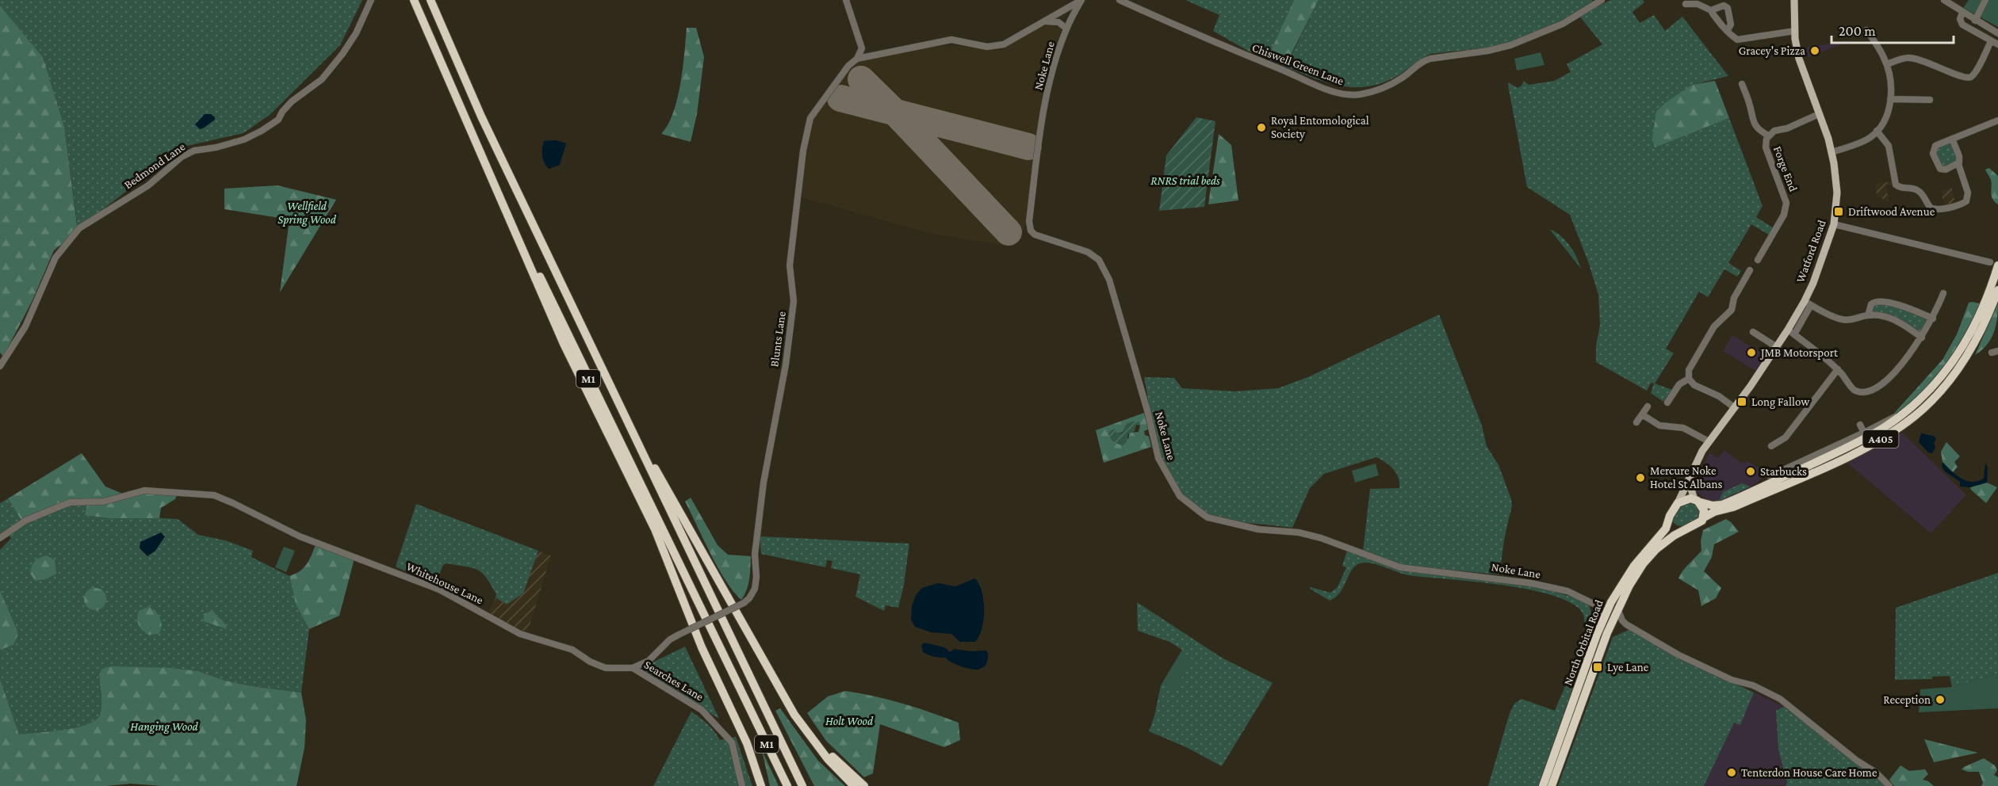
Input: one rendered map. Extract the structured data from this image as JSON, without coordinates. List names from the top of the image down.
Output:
{
  "streets": {
    "highway": ["M1", "A405", "North Orbital Road"],
    "main road": ["Watford Road"],
    "street": [
      "Chiswell Green Lane",
      "Noke Lane",
      "Bedmond Lane",
      "Forge End",
      "Blunts Lane",
      "Whitehouse Lane",
      "Searches Lane"
    ]
  },
  "crossings": [
    ["Forge End", "Watford Road"],
    ["Watford Road", "A405"],
    ["Watford Road", "North Orbital Road"],
    ["Blunts Lane", "Whitehouse Lane"],
    ["A405", "North Orbital Road"],
    ["Whitehouse Lane", "Searches Lane"]
  ],
  "parks": [
    "RNRS trial beds",
    "Wellfield Spring Wood",
    "Holt Wood",
    "Hanging Wood"
  ],
  "places": {
    "other": [
      "Gracey's Pizza",
      "Royal Entomological Society",
      "JMB Motorsport",
      "Starbucks",
      "Mercure Noke Hotel St Albans",
      "Reception",
      "Tenterdon House Care Home"
    ],
    "transit": ["Driftwood Avenue", "Long Fallow", "Lye Lane"]
  },
  "scale_bar": "200 m"
}
